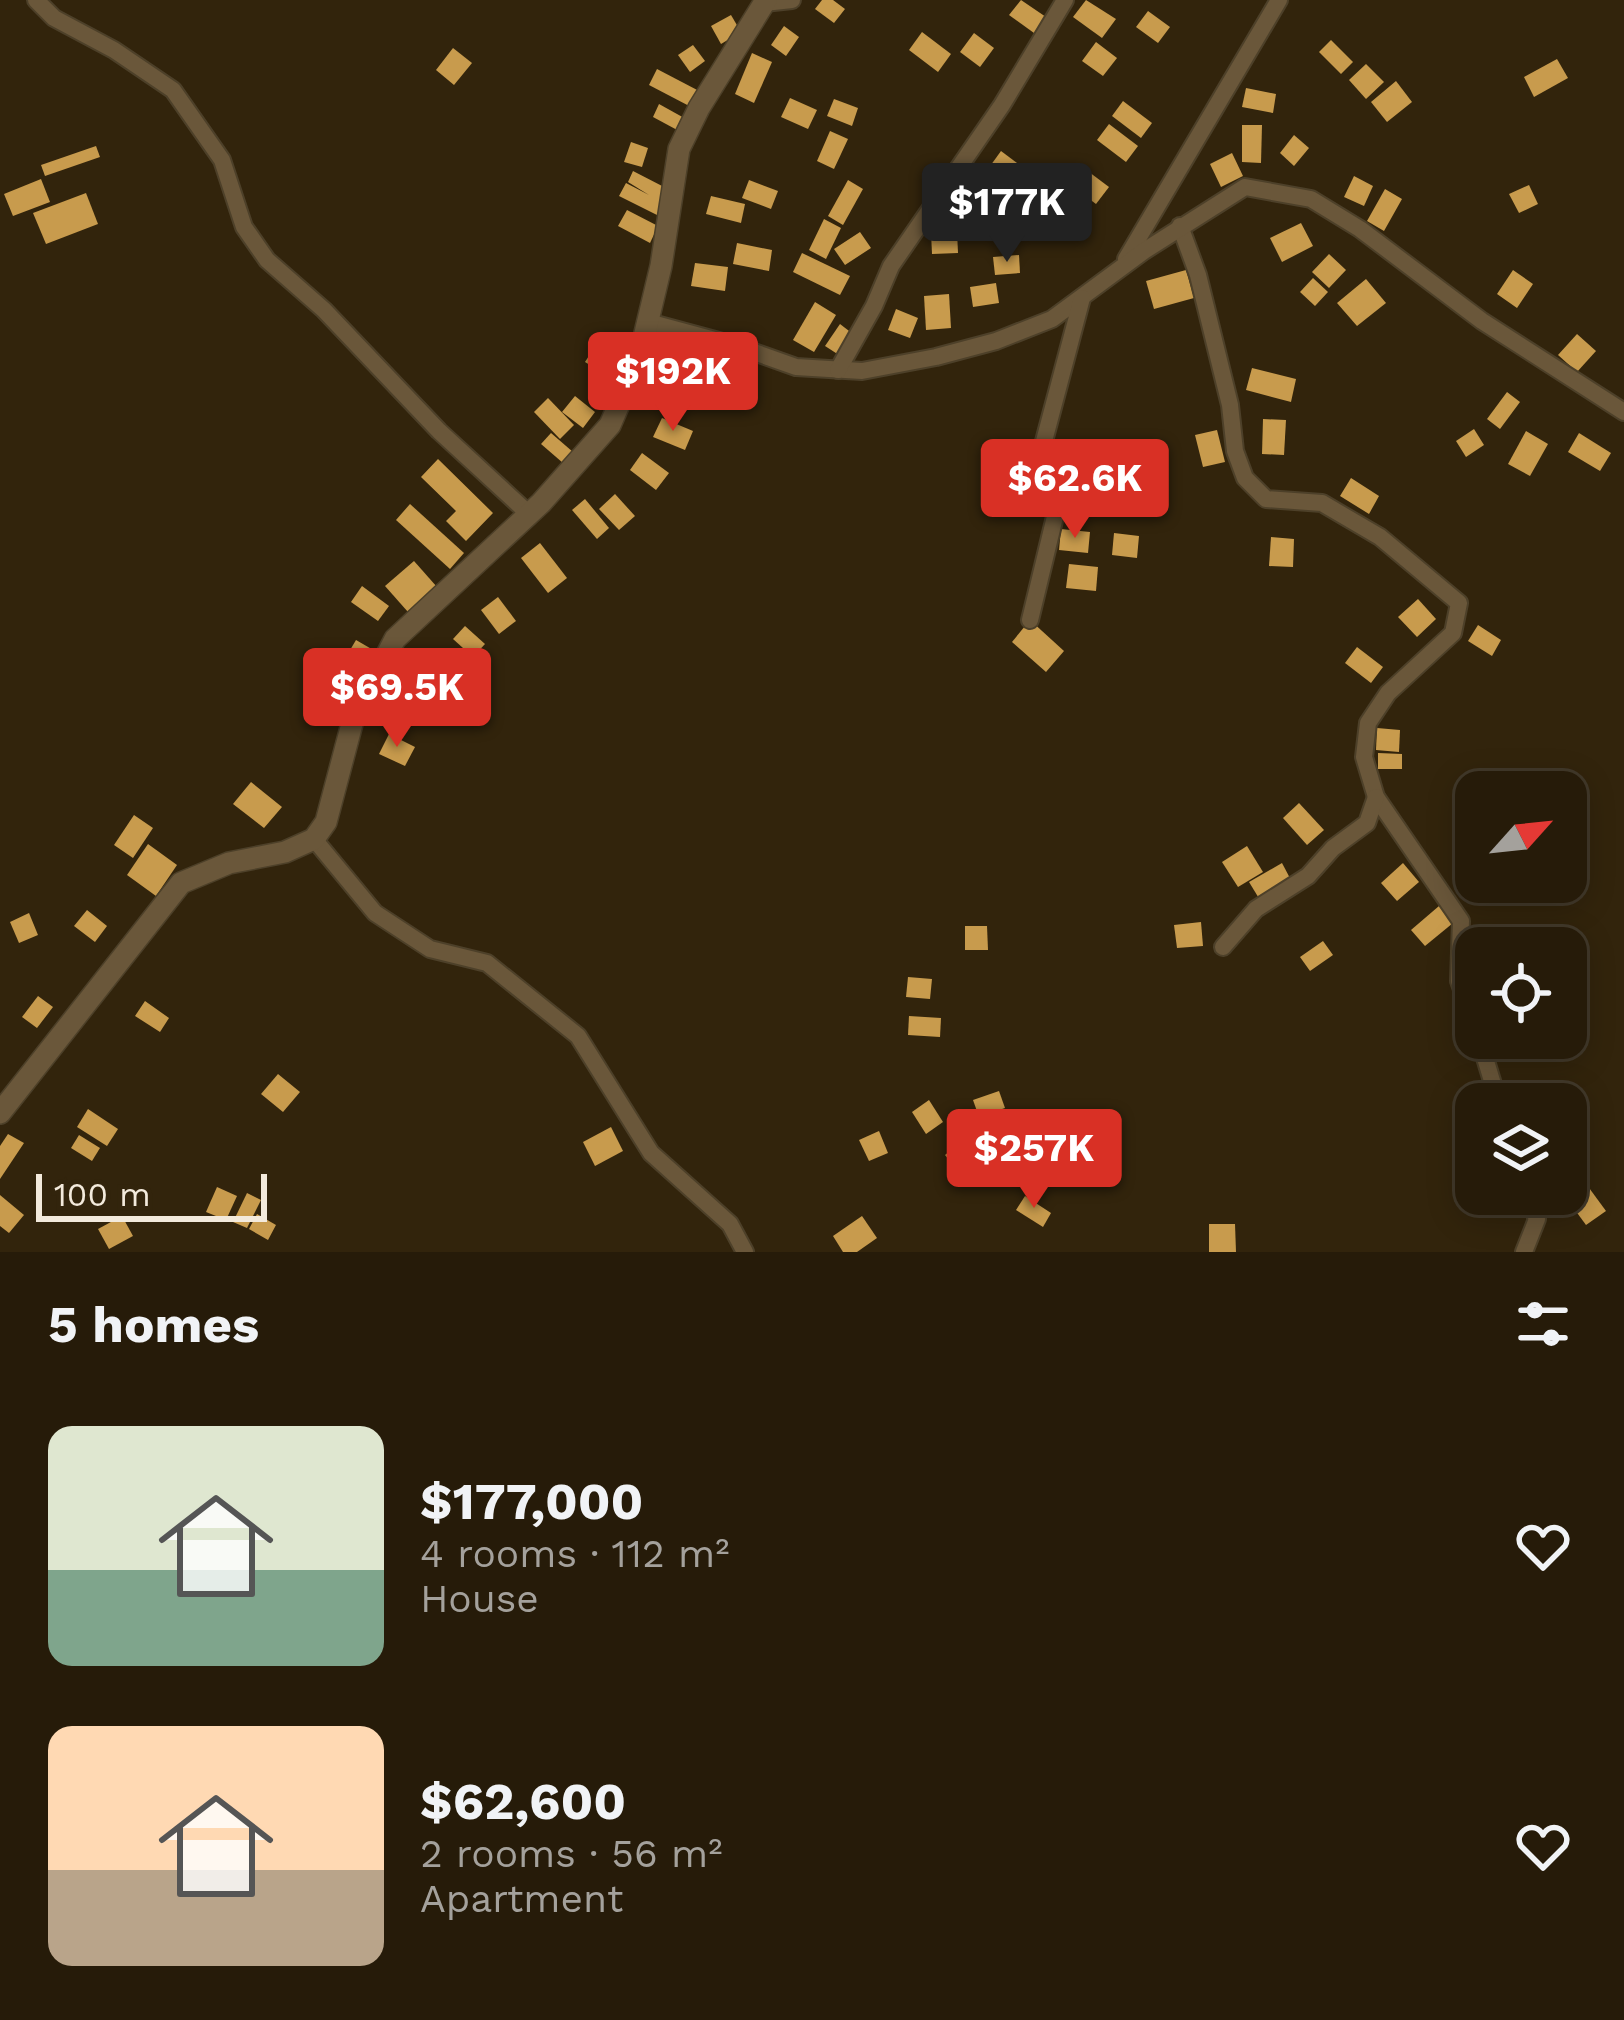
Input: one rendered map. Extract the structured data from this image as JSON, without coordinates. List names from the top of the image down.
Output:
{
  "scale_bar": "100 m",
  "north": "top right",
  "page": {
    "price": [
      "$177K",
      "$192K",
      "$62.6K",
      "$69.5K",
      "$257K"
    ],
    "scale": "100 m",
    "heading": "5 homes",
    "list": [
      {
        "name": "$177,000",
        "note": "4 rooms · 112 m² · House"
      },
      {
        "name": "$62,600",
        "note": "2 rooms · 56 m² · Apartment"
      }
    ]
  }
}
